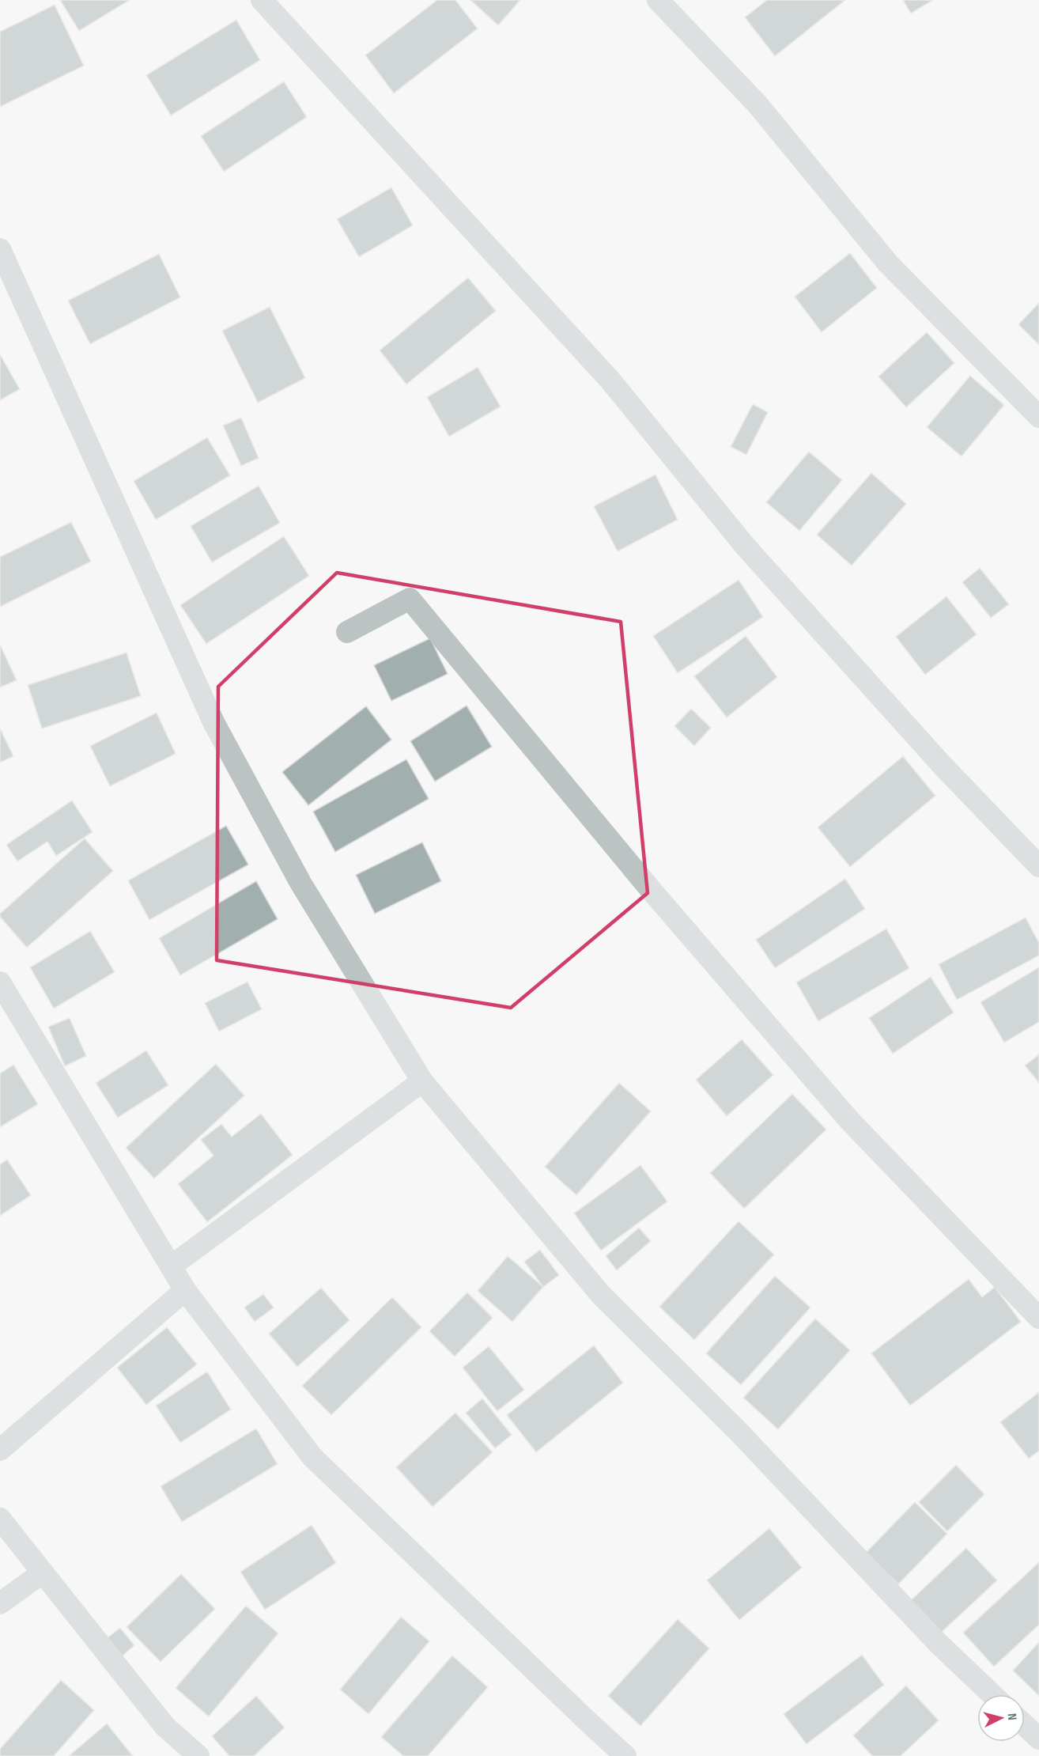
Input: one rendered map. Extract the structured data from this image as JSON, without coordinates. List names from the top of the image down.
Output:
{
  "north": "right"
}
